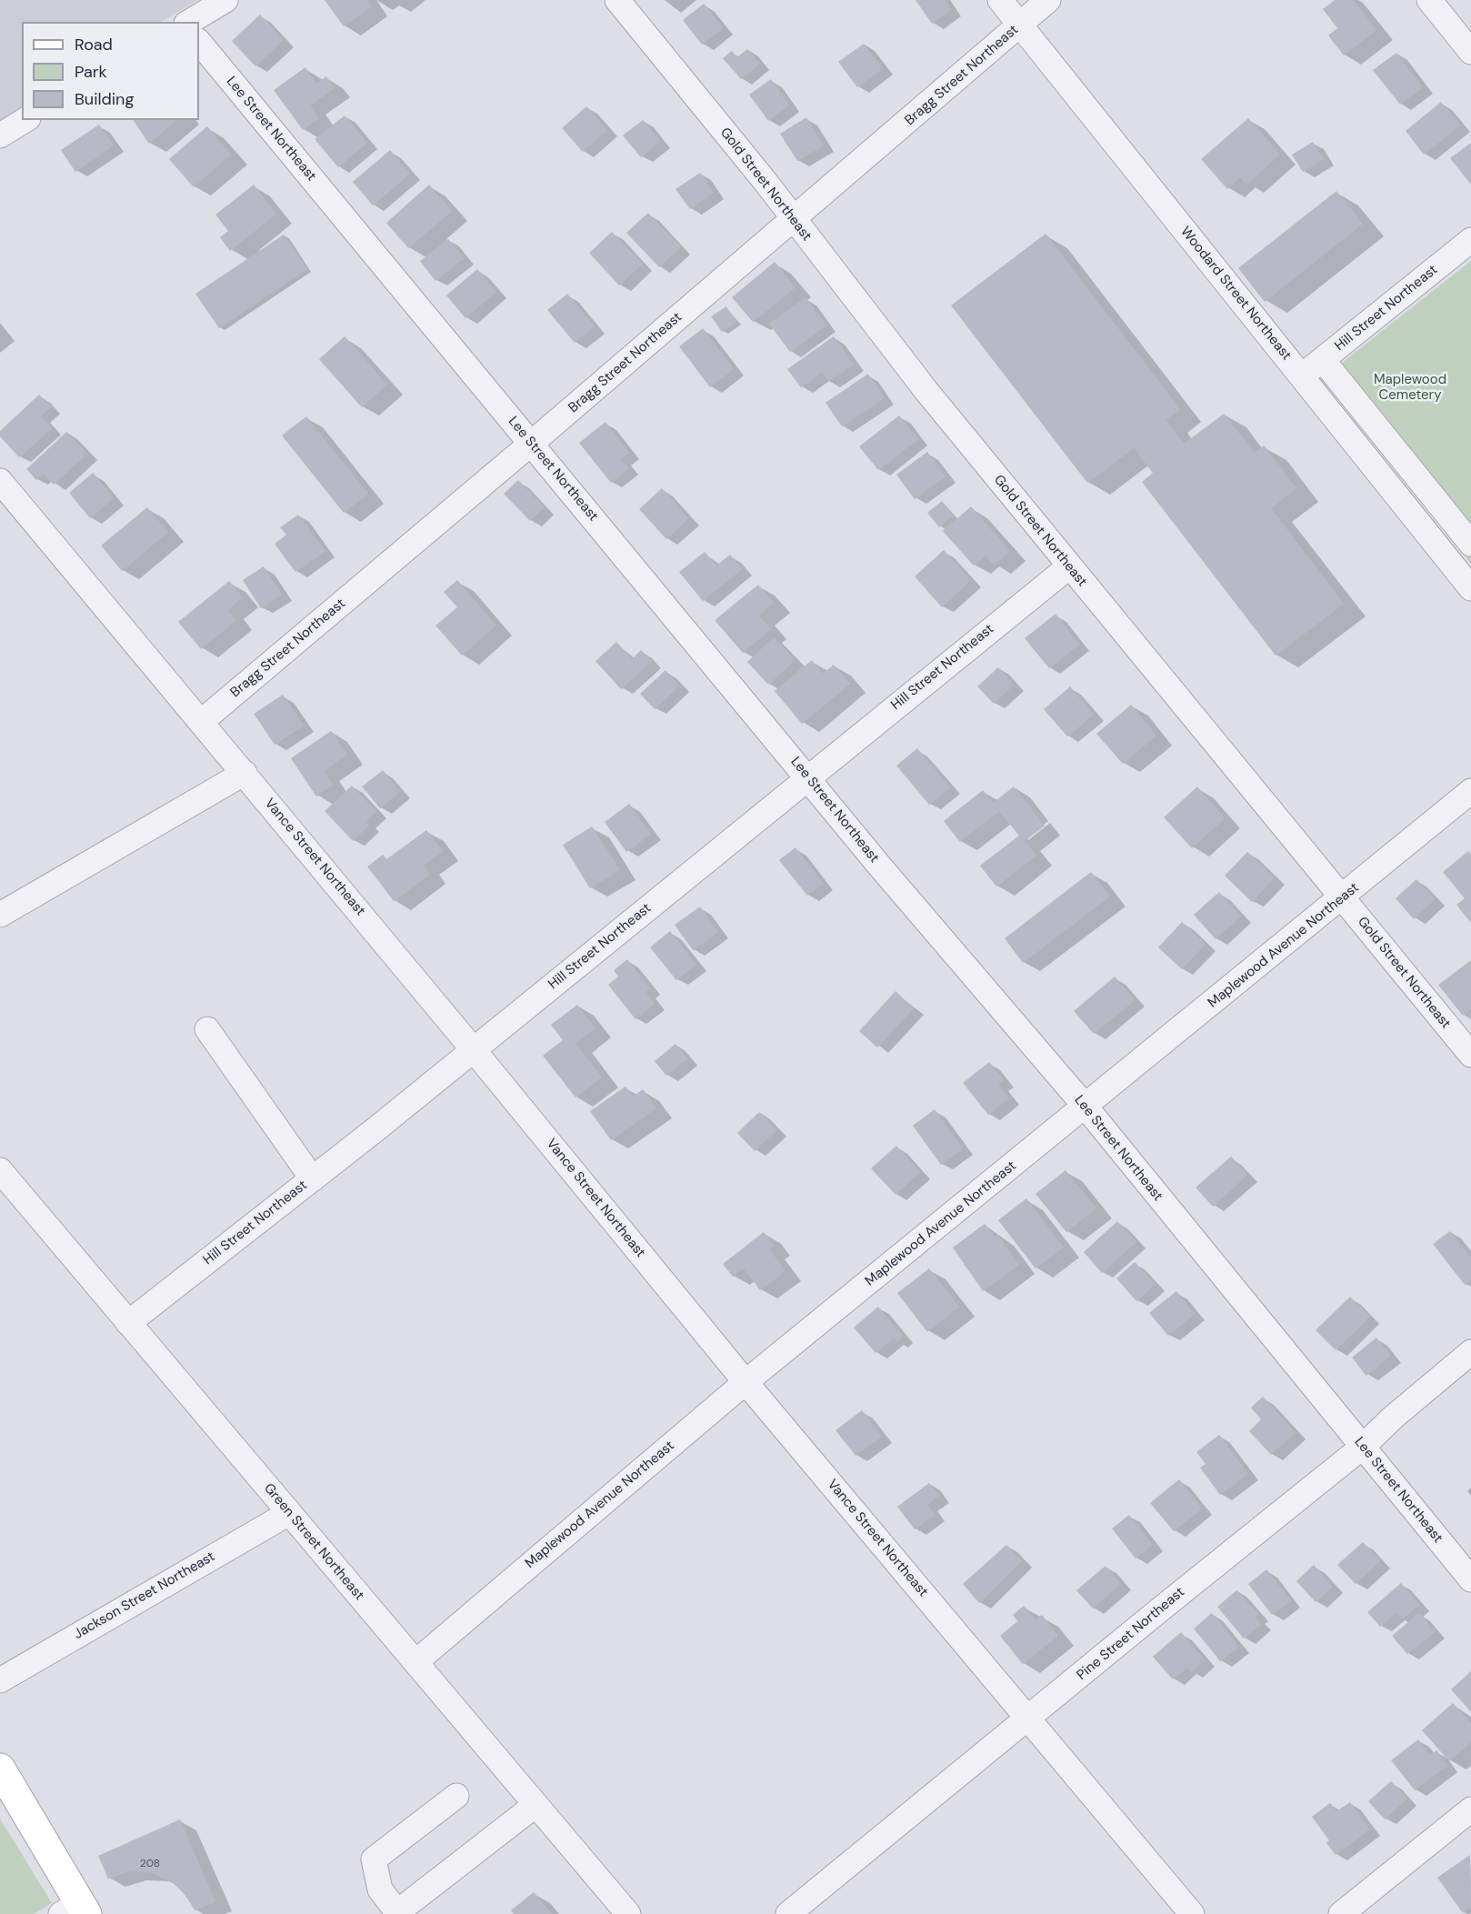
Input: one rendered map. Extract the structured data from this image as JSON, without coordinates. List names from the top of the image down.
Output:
{
  "streets": {
    "street": [
      "Bragg Street Northeast",
      "Lee Street Northeast",
      "Gold Street Northeast",
      "Woodard Street Northeast",
      "Hill Street Northeast",
      "Vance Street Northeast",
      "Maplewood Avenue Northeast",
      "Green Street Northeast",
      "Jackson Street Northeast",
      "Pine Street Northeast"
    ]
  },
  "crossings": [
    ["Bragg Street Northeast", "Lee Street Northeast"],
    ["Bragg Street Northeast", "Gold Street Northeast"],
    ["Bragg Street Northeast", "Woodard Street Northeast"],
    ["Bragg Street Northeast", "Vance Street Northeast"],
    ["Lee Street Northeast", "Hill Street Northeast"],
    ["Lee Street Northeast", "Maplewood Avenue Northeast"],
    ["Lee Street Northeast", "Pine Street Northeast"],
    ["Gold Street Northeast", "Hill Street Northeast"],
    ["Gold Street Northeast", "Maplewood Avenue Northeast"],
    ["Woodard Street Northeast", "Hill Street Northeast"],
    ["Hill Street Northeast", "Vance Street Northeast"],
    ["Hill Street Northeast", "Green Street Northeast"],
    ["Vance Street Northeast", "Maplewood Avenue Northeast"],
    ["Vance Street Northeast", "Pine Street Northeast"],
    ["Maplewood Avenue Northeast", "Green Street Northeast"],
    ["Green Street Northeast", "Jackson Street Northeast"]
  ],
  "parks": ["Maplewood Cemetery"],
  "house_numbers": ["208"],
  "legend": ["Road", "Park", "Building"]
}
